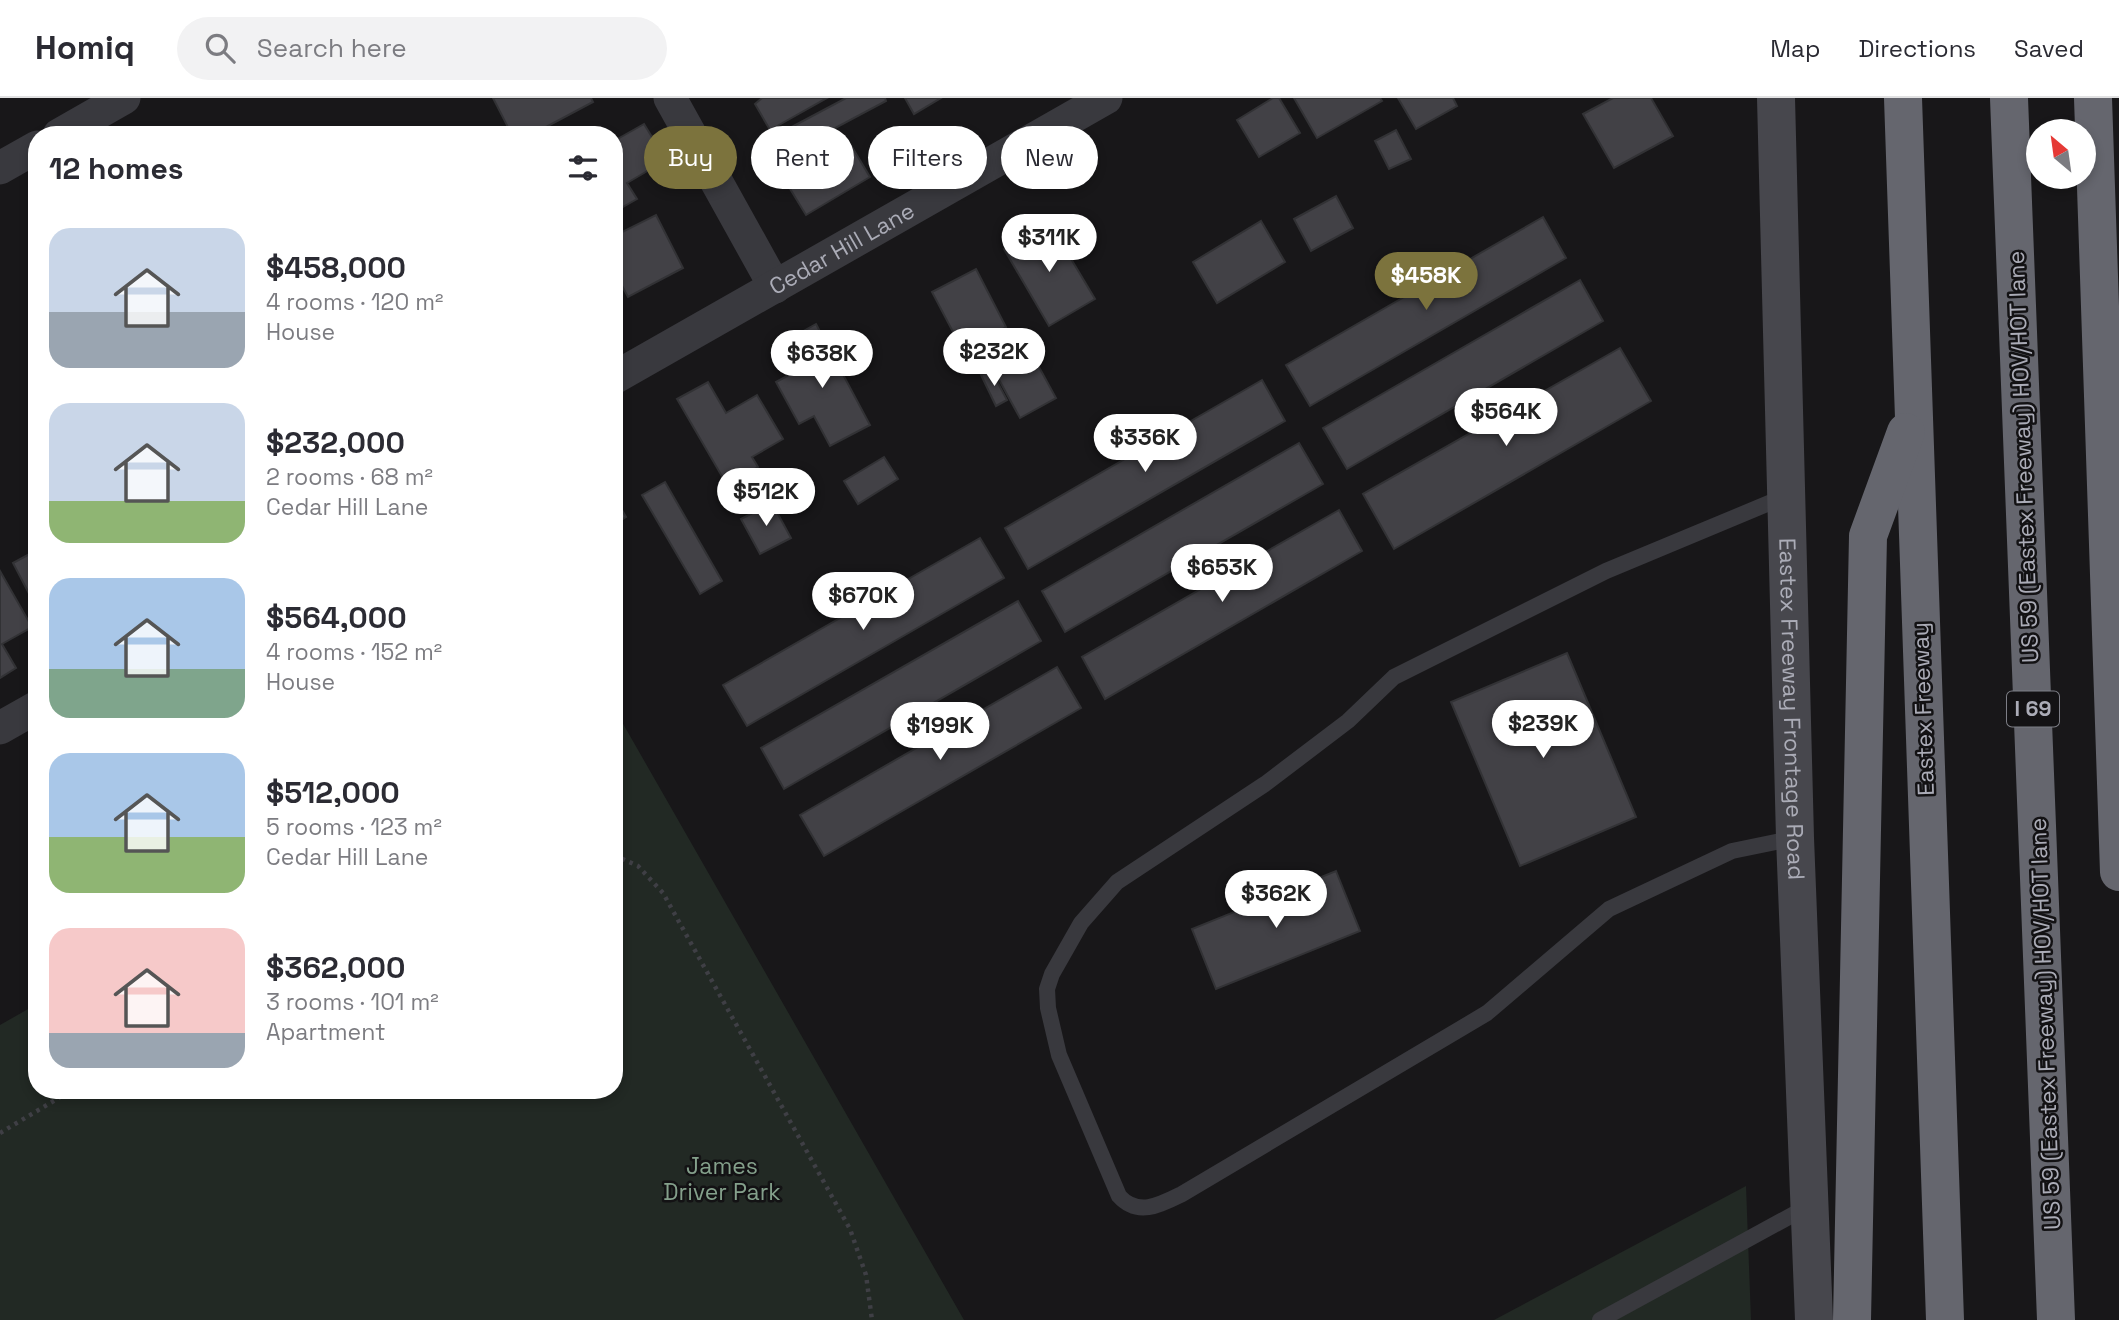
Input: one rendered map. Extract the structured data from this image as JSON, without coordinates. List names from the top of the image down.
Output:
{
  "streets": {
    "highway": ["US 59 (Eastex Freeway) HOV/HOT lane", "Eastex Freeway", "I 69"],
    "main road": ["Eastex Freeway Frontage Road"],
    "street": ["Cedar Hill Lane"]
  },
  "parks": ["James Driver Park"],
  "north": "top left",
  "page": {
    "header": "Homiq",
    "search": "Search here",
    "nav": ["Map", "Directions", "Saved"],
    "chip": [
      "Buy",
      "Rent",
      "Filters",
      "New"
    ],
    "heading": "12 homes",
    "list": [
      {
        "name": "$458,000",
        "note": "4 rooms · 120 m² · House"
      },
      {
        "name": "$232,000",
        "note": "2 rooms · 68 m² · Cedar Hill Lane"
      },
      {
        "name": "$564,000",
        "note": "4 rooms · 152 m² · House"
      },
      {
        "name": "$512,000",
        "note": "5 rooms · 123 m² · Cedar Hill Lane"
      },
      {
        "name": "$362,000",
        "note": "3 rooms · 101 m² · Apartment"
      }
    ],
    "price": [
      "$311K",
      "$458K",
      "$232K",
      "$638K",
      "$564K",
      "$336K",
      "$512K",
      "$653K",
      "$670K",
      "$239K",
      "$199K",
      "$362K"
    ]
  }
}
